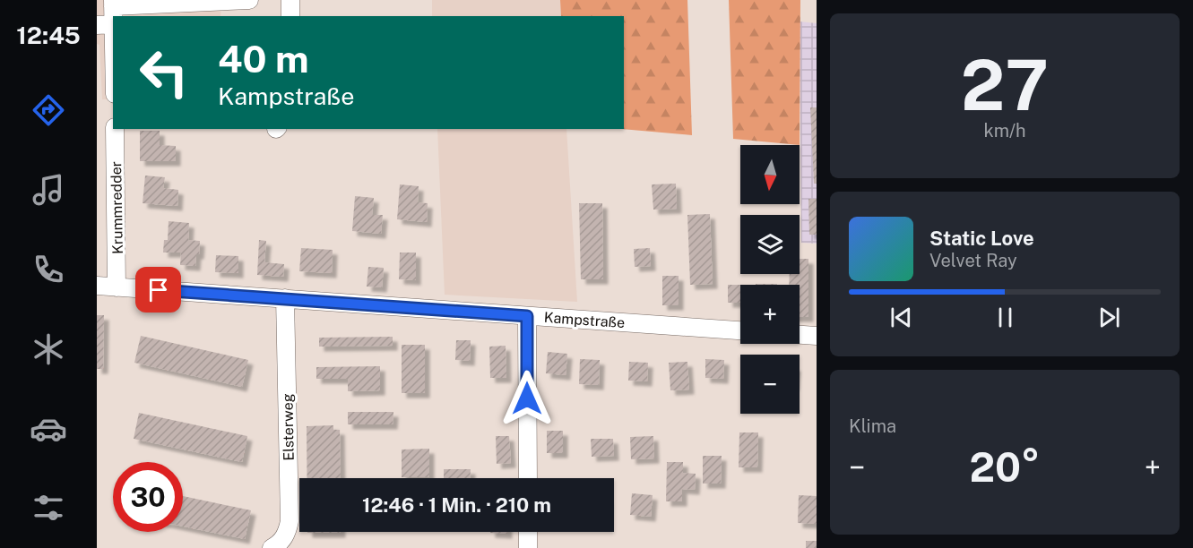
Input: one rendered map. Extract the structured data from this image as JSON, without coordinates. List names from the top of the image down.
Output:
{
  "streets": {
    "street": ["Krummredder", "Kampstraße", "Elsterweg"]
  },
  "crossings": [
    ["Krummredder", "Kampstraße"],
    ["Kampstraße", "Elsterweg"]
  ],
  "north": "bottom",
  "page": {
    "tabs": "12:45",
    "tile": [
      ["27", "km/h"],
      "Klima"
    ],
    "turn": ["40 m", "Kampstraße"],
    "map_buttons": ["+", "−"],
    "song": ["Static Love", "Velvet Ray"],
    "heat": ["−", "20°", "+"],
    "limit": "30",
    "trip": "12:46 · 1 Min. · 210 m"
  }
}
